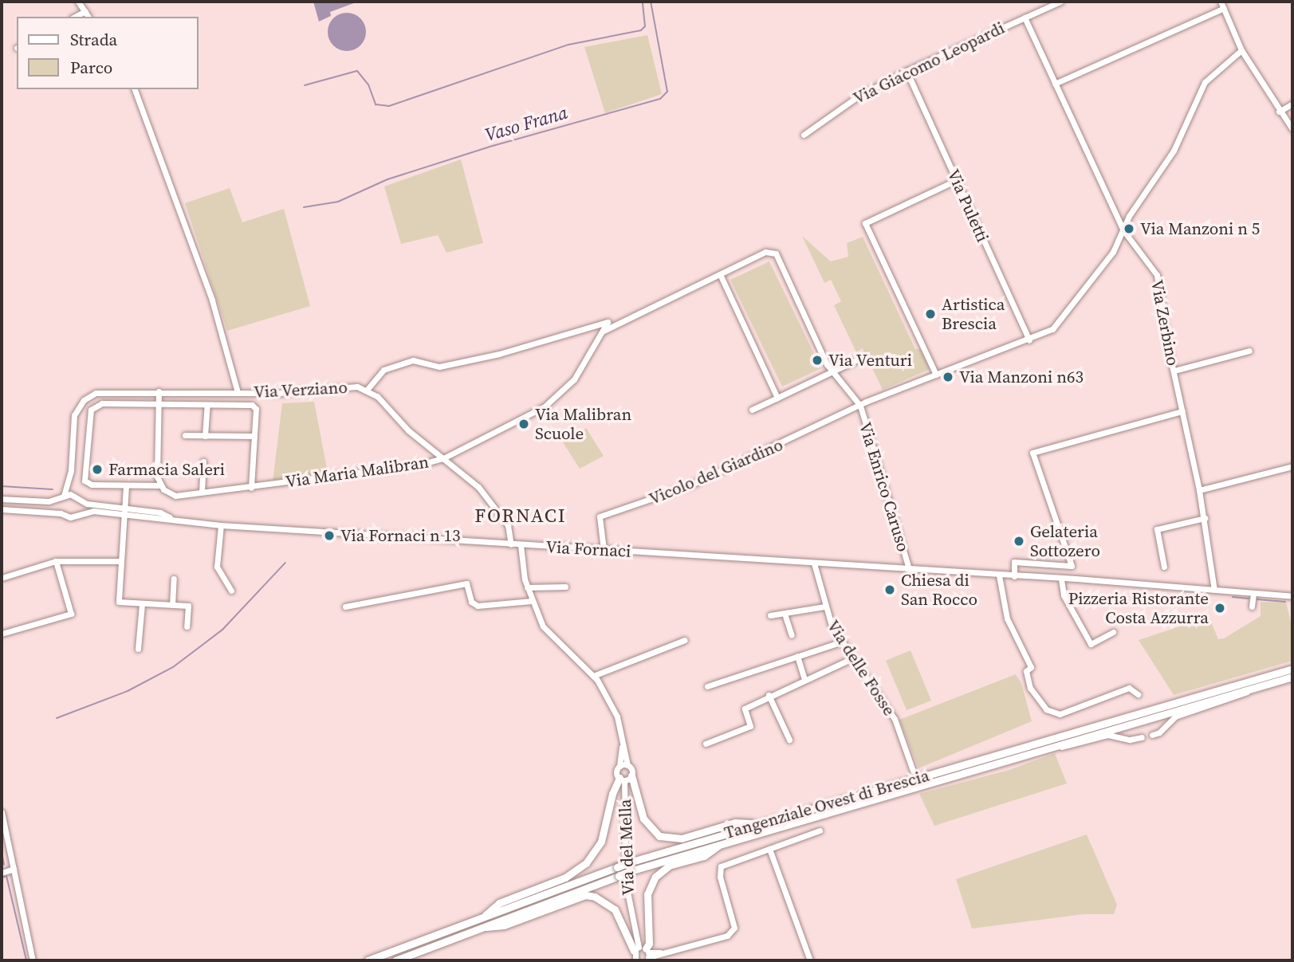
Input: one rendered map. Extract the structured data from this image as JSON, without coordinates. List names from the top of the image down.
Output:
{
  "streets": {
    "main road": ["Tangenziale Ovest di Brescia"],
    "street": [
      "Via Giacomo Leopardi",
      "Via Puletti",
      "Via Zerbino",
      "Via Verziano",
      "Via Maria Malibran",
      "Vicolo del Giardino",
      "Via Enrico Caruso",
      "Via Fornaci",
      "Via delle Fosse",
      "Via del Mella"
    ]
  },
  "crossings": [
    ["Via Giacomo Leopardi", "Via Puletti"],
    ["Via Giacomo Leopardi", "Via Zerbino"],
    ["Via Zerbino", "Via Fornaci"],
    ["Via Verziano", "Via Maria Malibran"],
    ["Via Verziano", "Via Fornaci"],
    ["Vicolo del Giardino", "Via Enrico Caruso"],
    ["Vicolo del Giardino", "Via Fornaci"],
    ["Via Enrico Caruso", "Via Fornaci"],
    ["Via Fornaci", "Via delle Fosse"],
    ["Via Fornaci", "Via del Mella"]
  ],
  "districts": ["FORNACI"],
  "water": ["Vaso Frana"],
  "places": [
    "Via Manzoni n 5",
    "Artistica Brescia",
    "Via Venturi",
    "Via Manzoni n63",
    "Via Malibran Scuole",
    "Farmacia Saleri",
    "Via Fornaci n 13",
    "Gelateria Sottozero",
    "Chiesa di San Rocco",
    "Pizzeria Ristorante Costa Azzurra"
  ],
  "legend": ["Strada", "Parco"]
}
